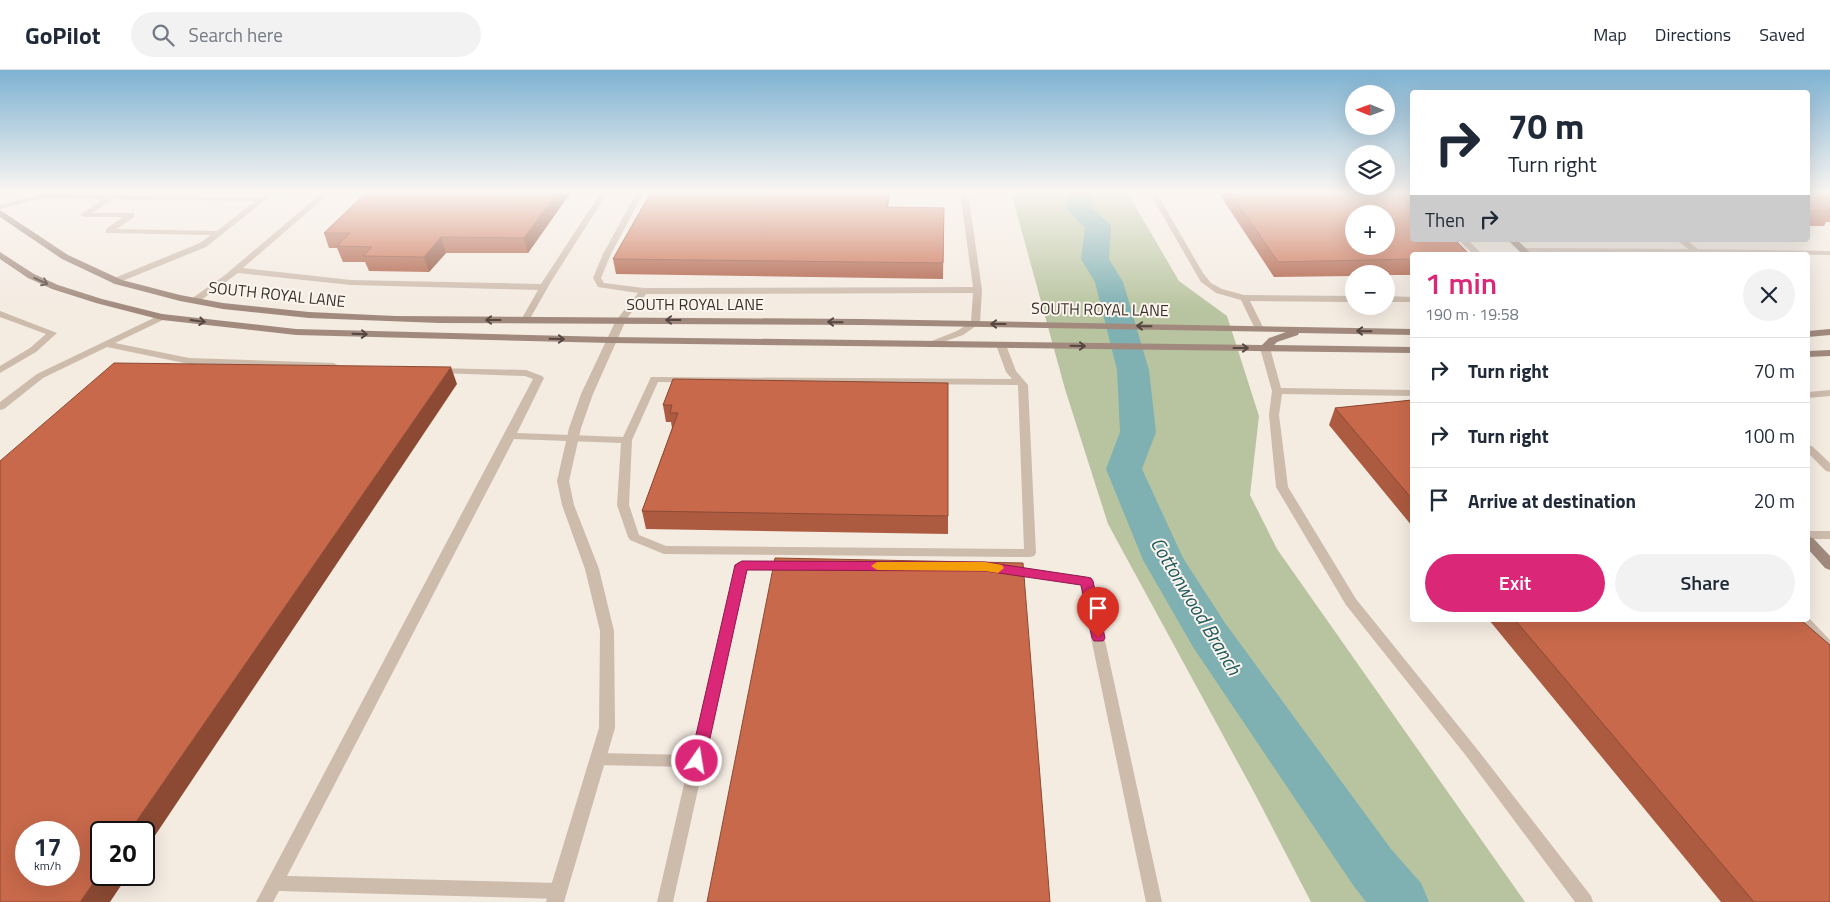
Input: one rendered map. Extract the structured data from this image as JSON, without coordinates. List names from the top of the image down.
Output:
{
  "streets": {
    "main road": ["SOUTH ROYAL LANE"]
  },
  "water": ["Cottonwood Branch"],
  "north": "left",
  "page": {
    "header": "GoPilot",
    "search": "Search here",
    "nav": ["Map", "Directions", "Saved"],
    "map_buttons": ["+", "−"],
    "turn": ["70 m", "Turn right"],
    "then": "Then",
    "heading": ["1 min", "190 m · 19:58"],
    "list": [
      {
        "name": "Turn right",
        "value": "70 m"
      },
      {
        "name": "Turn right",
        "value": "100 m"
      },
      {
        "name": "Arrive at destination",
        "value": "20 m"
      }
    ],
    "buttons": ["Exit", "Share"],
    "speed": "17 km/h",
    "limit": "20"
  }
}
